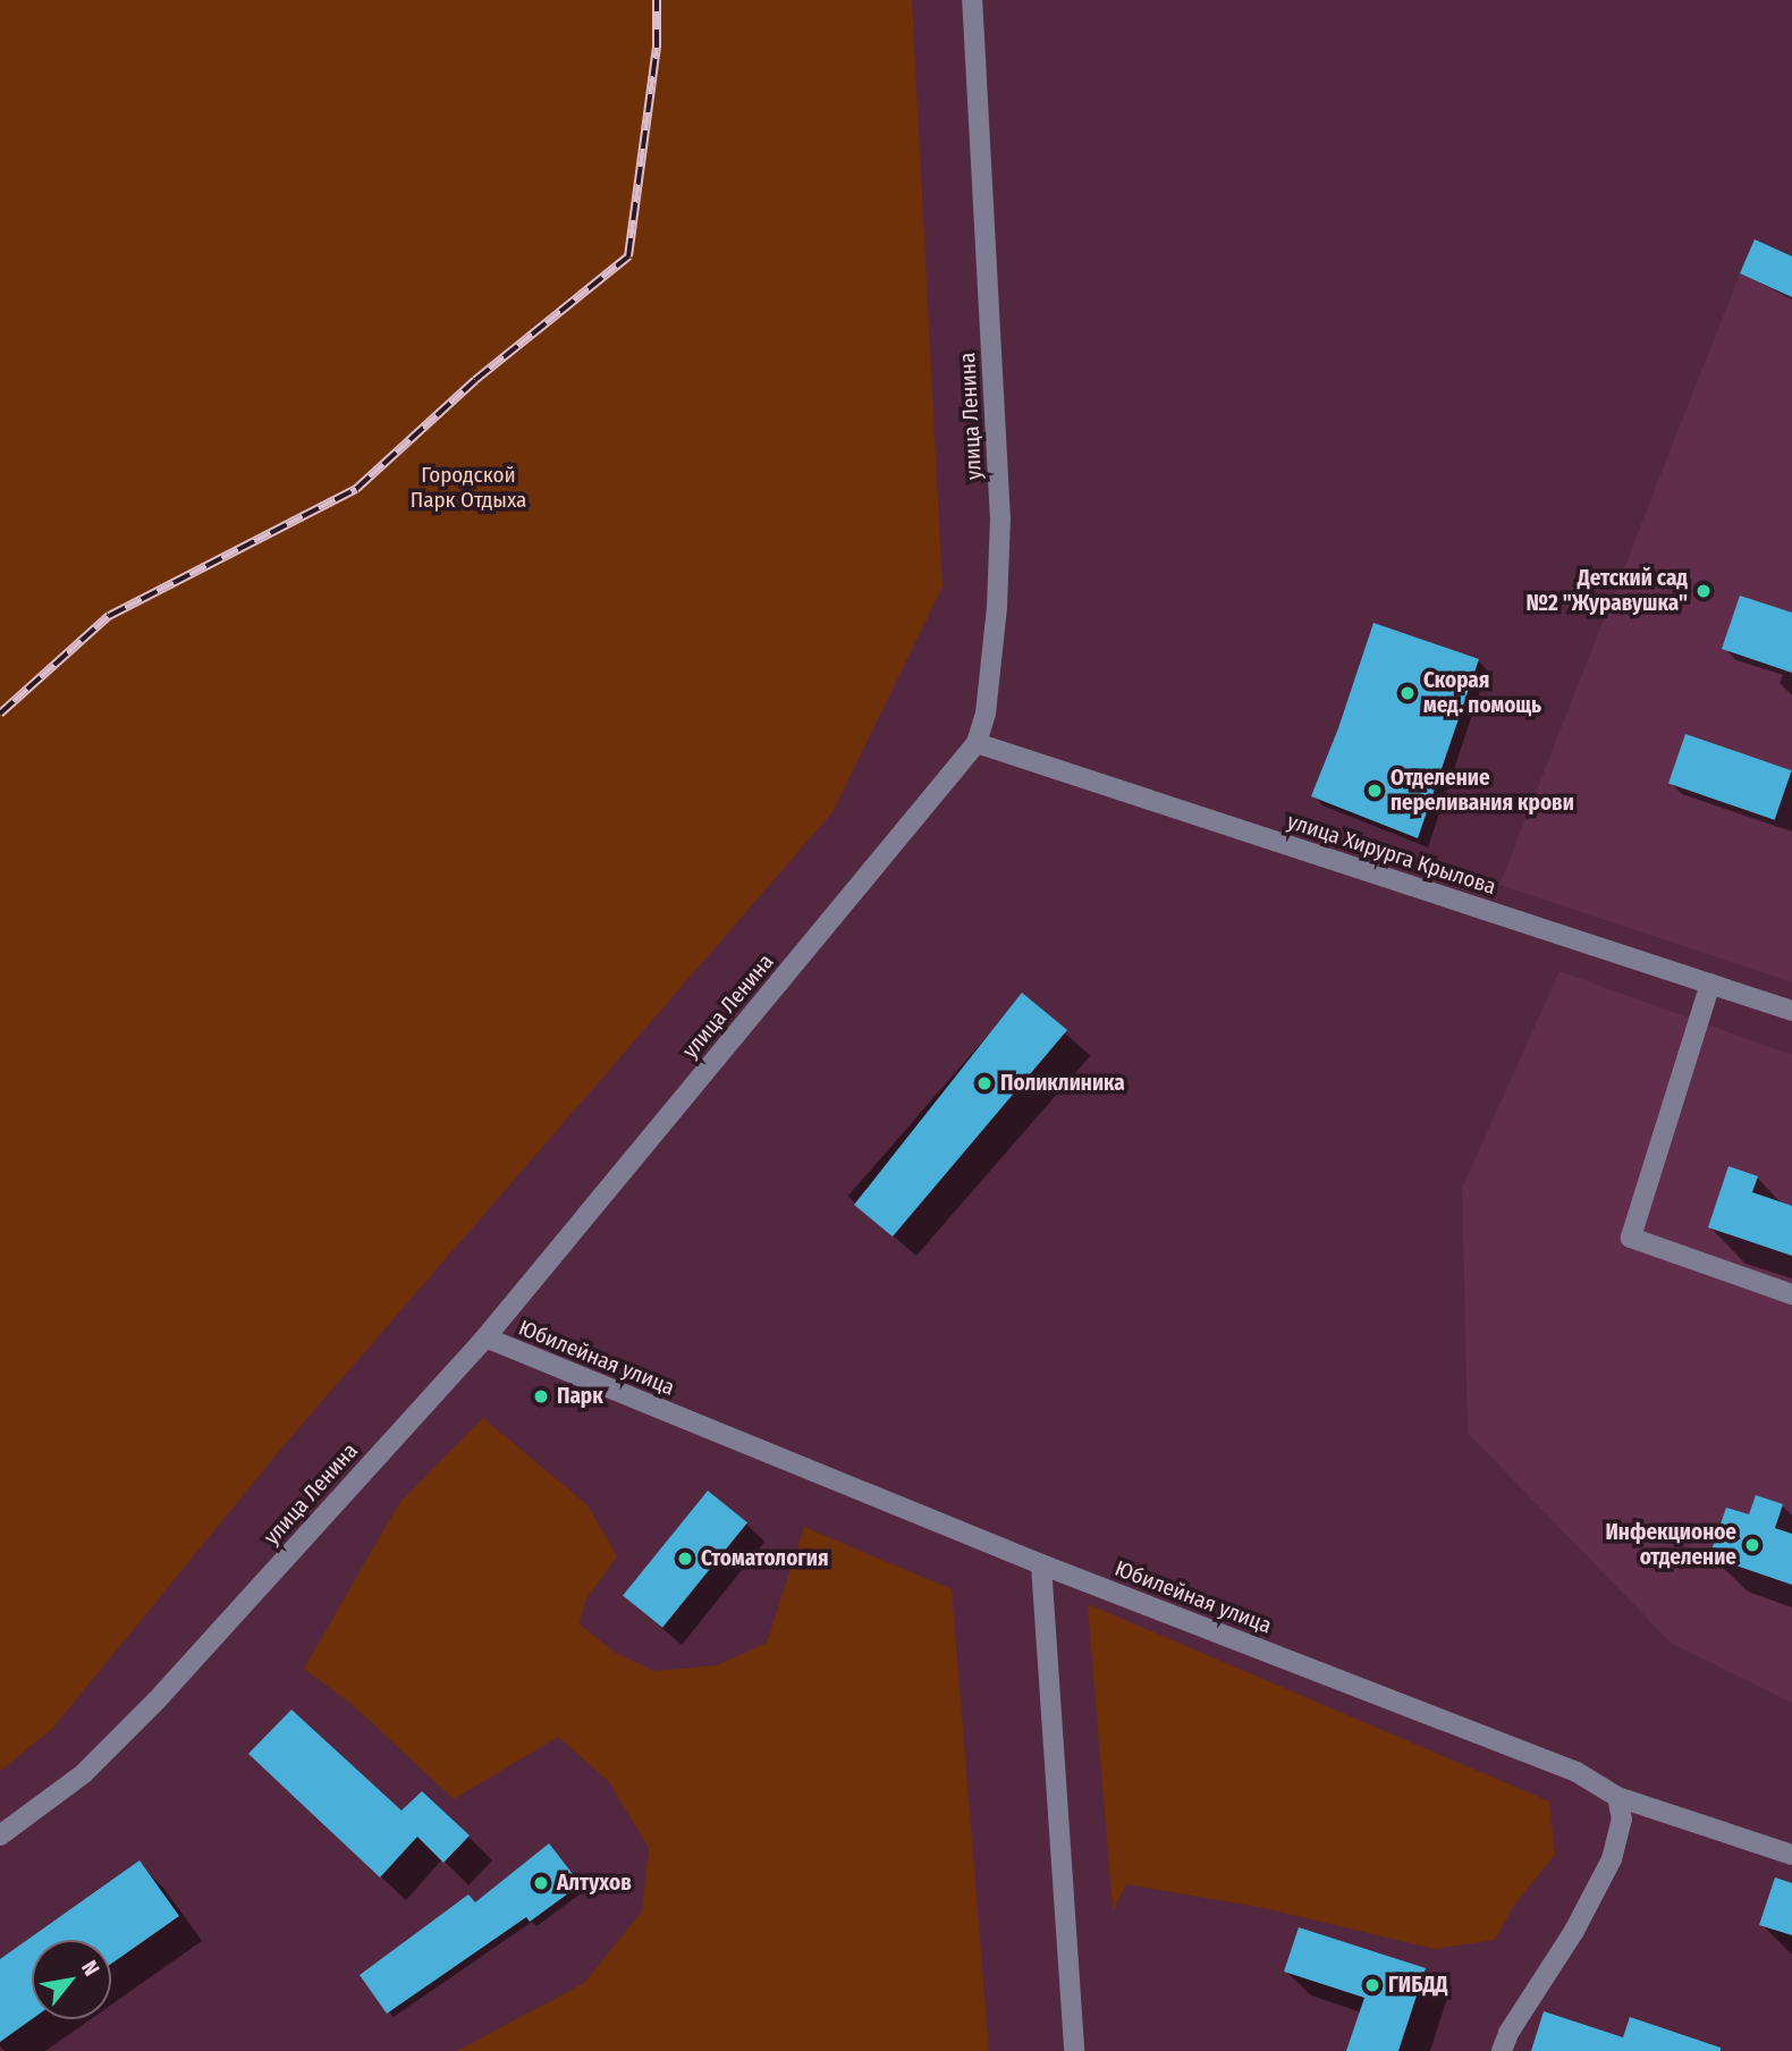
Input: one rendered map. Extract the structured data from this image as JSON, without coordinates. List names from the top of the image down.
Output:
{
  "streets": {
    "street": ["улица Ленина", "улица Хирурга Крылова", "Юбилейная улица"]
  },
  "crossings": [
    ["улица Ленина", "улица Хирурга Крылова"],
    ["улица Ленина", "Юбилейная улица"]
  ],
  "parks": ["Городской Парк Отдыха"],
  "places": [
    "Детский сад №2 \"Журавушка\"",
    "Скорая мед. помощь",
    "Отделение переливания крови",
    "Поликлиника",
    "Парк",
    "Инфекционое отделение",
    "Стоматология",
    "Алтухов",
    "ГИБДД"
  ],
  "north": "top right"
}
